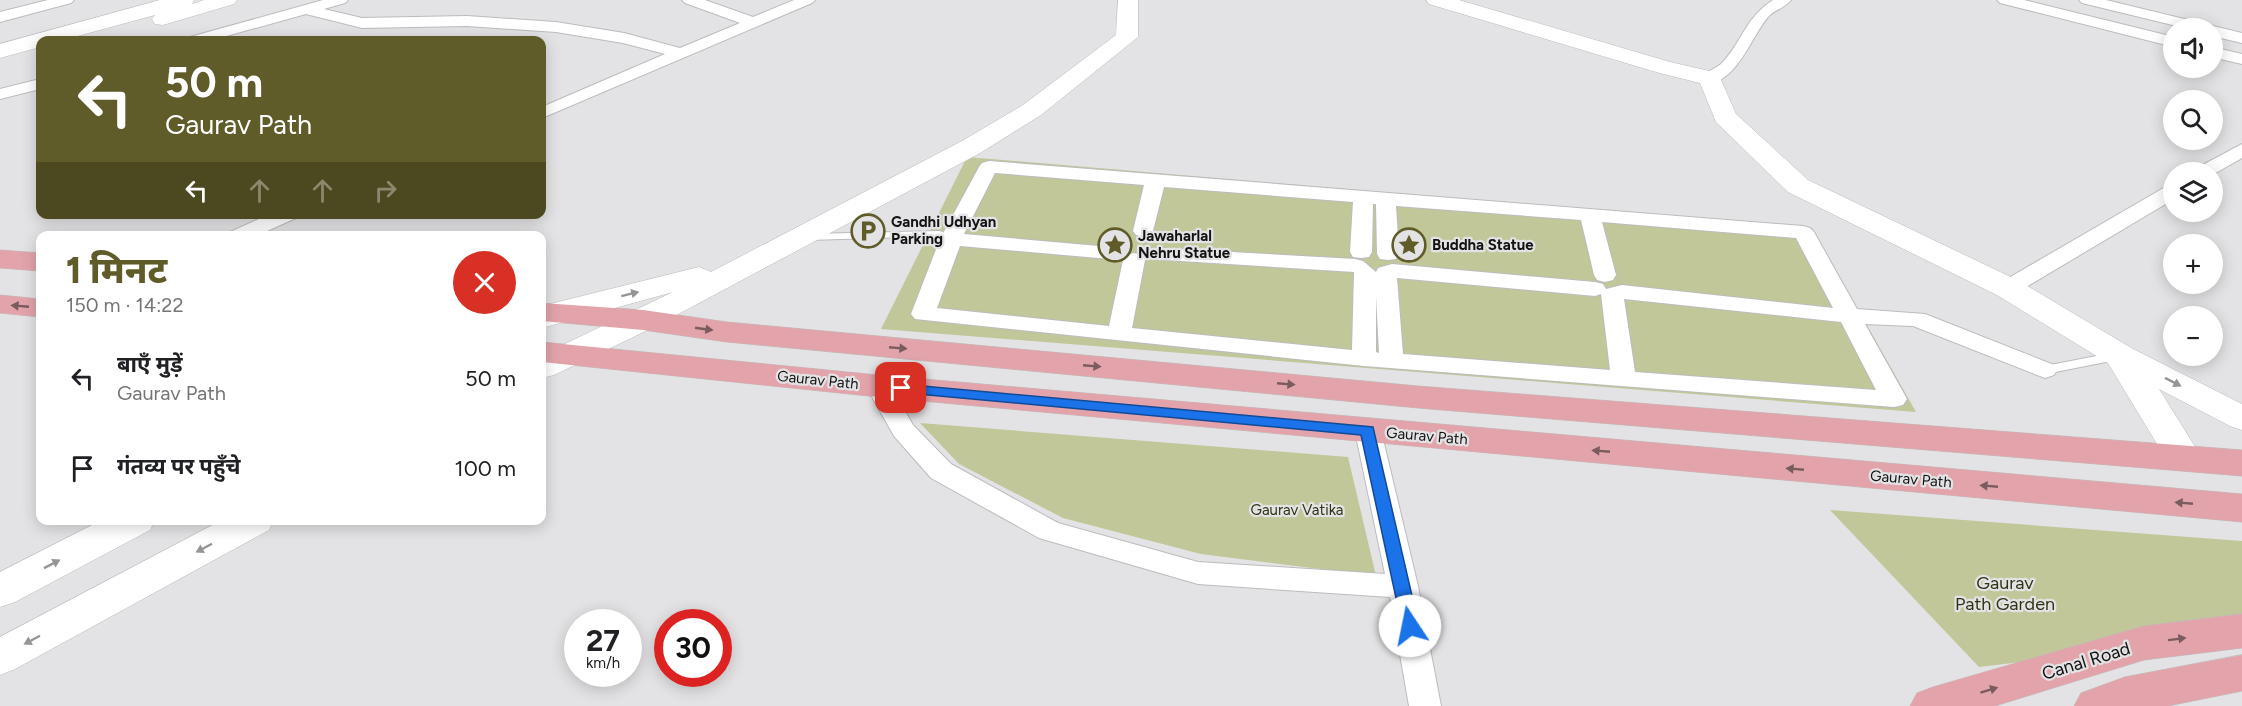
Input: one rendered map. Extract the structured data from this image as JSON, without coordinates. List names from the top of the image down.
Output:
{
  "streets": {
    "main road": ["Gaurav Path", "Canal Road"]
  },
  "parks": ["Gaurav Vatika", "Gaurav Path Garden"],
  "places": {
    "parking": ["Gandhi Udhyan Parking"],
    "place": ["Jawaharlal Nehru Statue", "Buddha Statue"]
  },
  "page": {
    "map_buttons": ["+", "−"],
    "turn": ["50 m", "Gaurav Path"],
    "heading": ["1 मिनट", "150 m · 14:22"],
    "list": [
      {
        "name": "बाएँ मुड़ें",
        "note": "Gaurav Path",
        "value": "50 m"
      },
      {
        "name": "गंतव्य पर पहुँचे",
        "value": "100 m"
      }
    ],
    "speed": "27 km/h",
    "limit": "30"
  }
}
